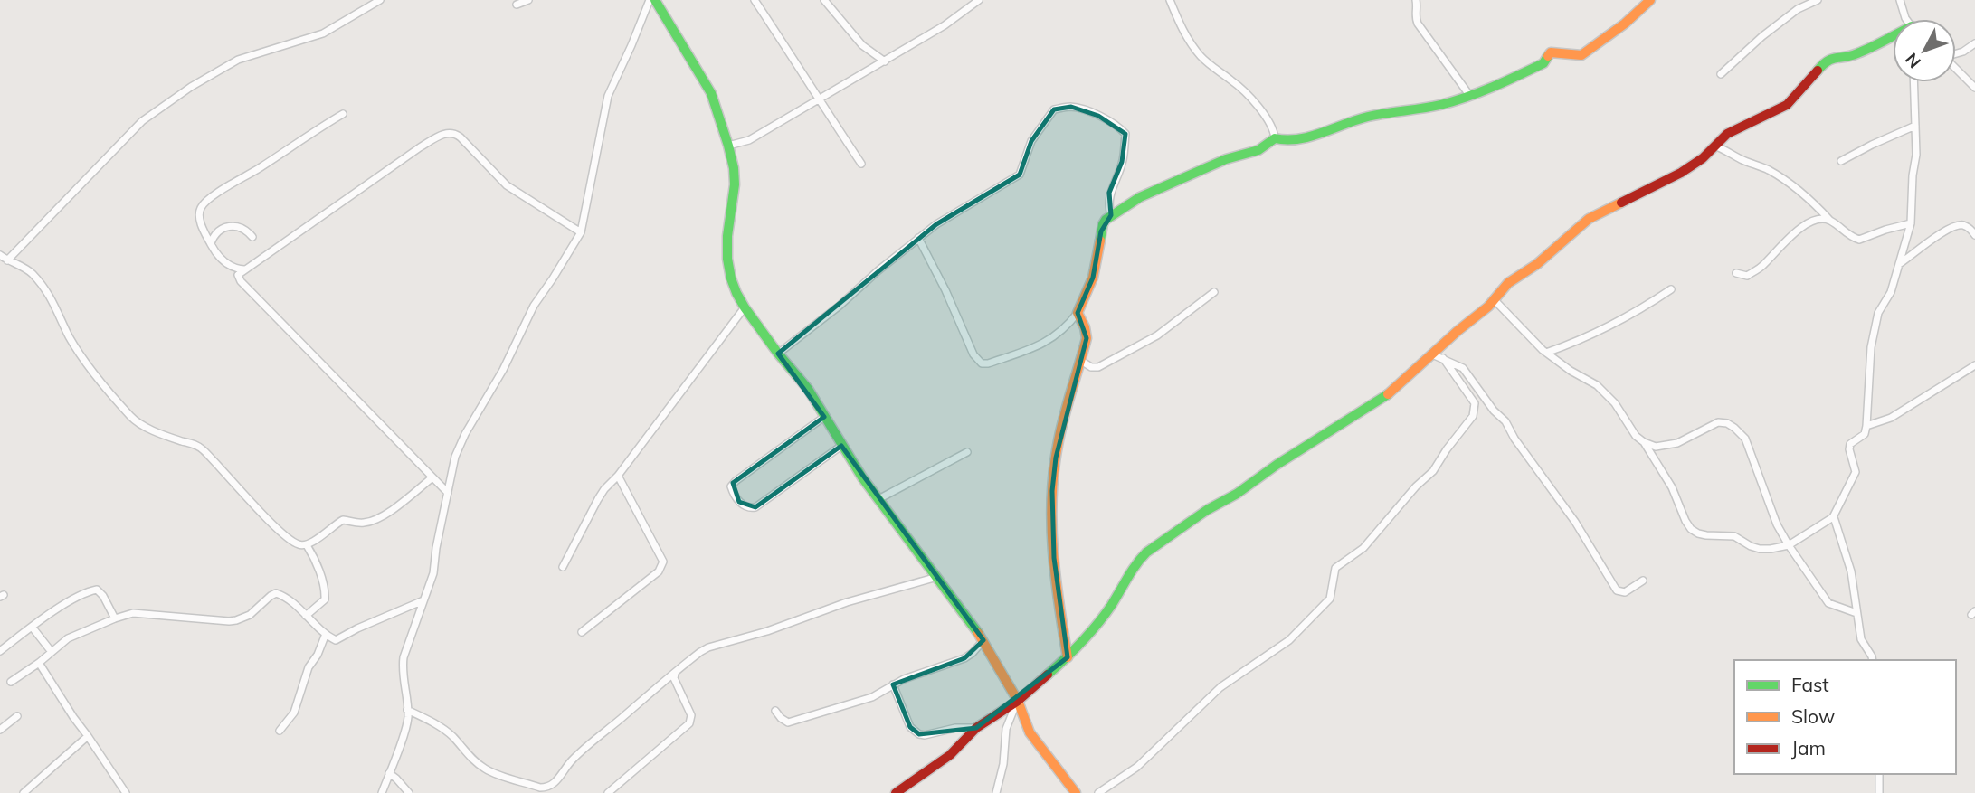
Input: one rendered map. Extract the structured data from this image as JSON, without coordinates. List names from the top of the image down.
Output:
{
  "legend": ["Fast", "Slow", "Jam"],
  "north": "bottom left"
}
